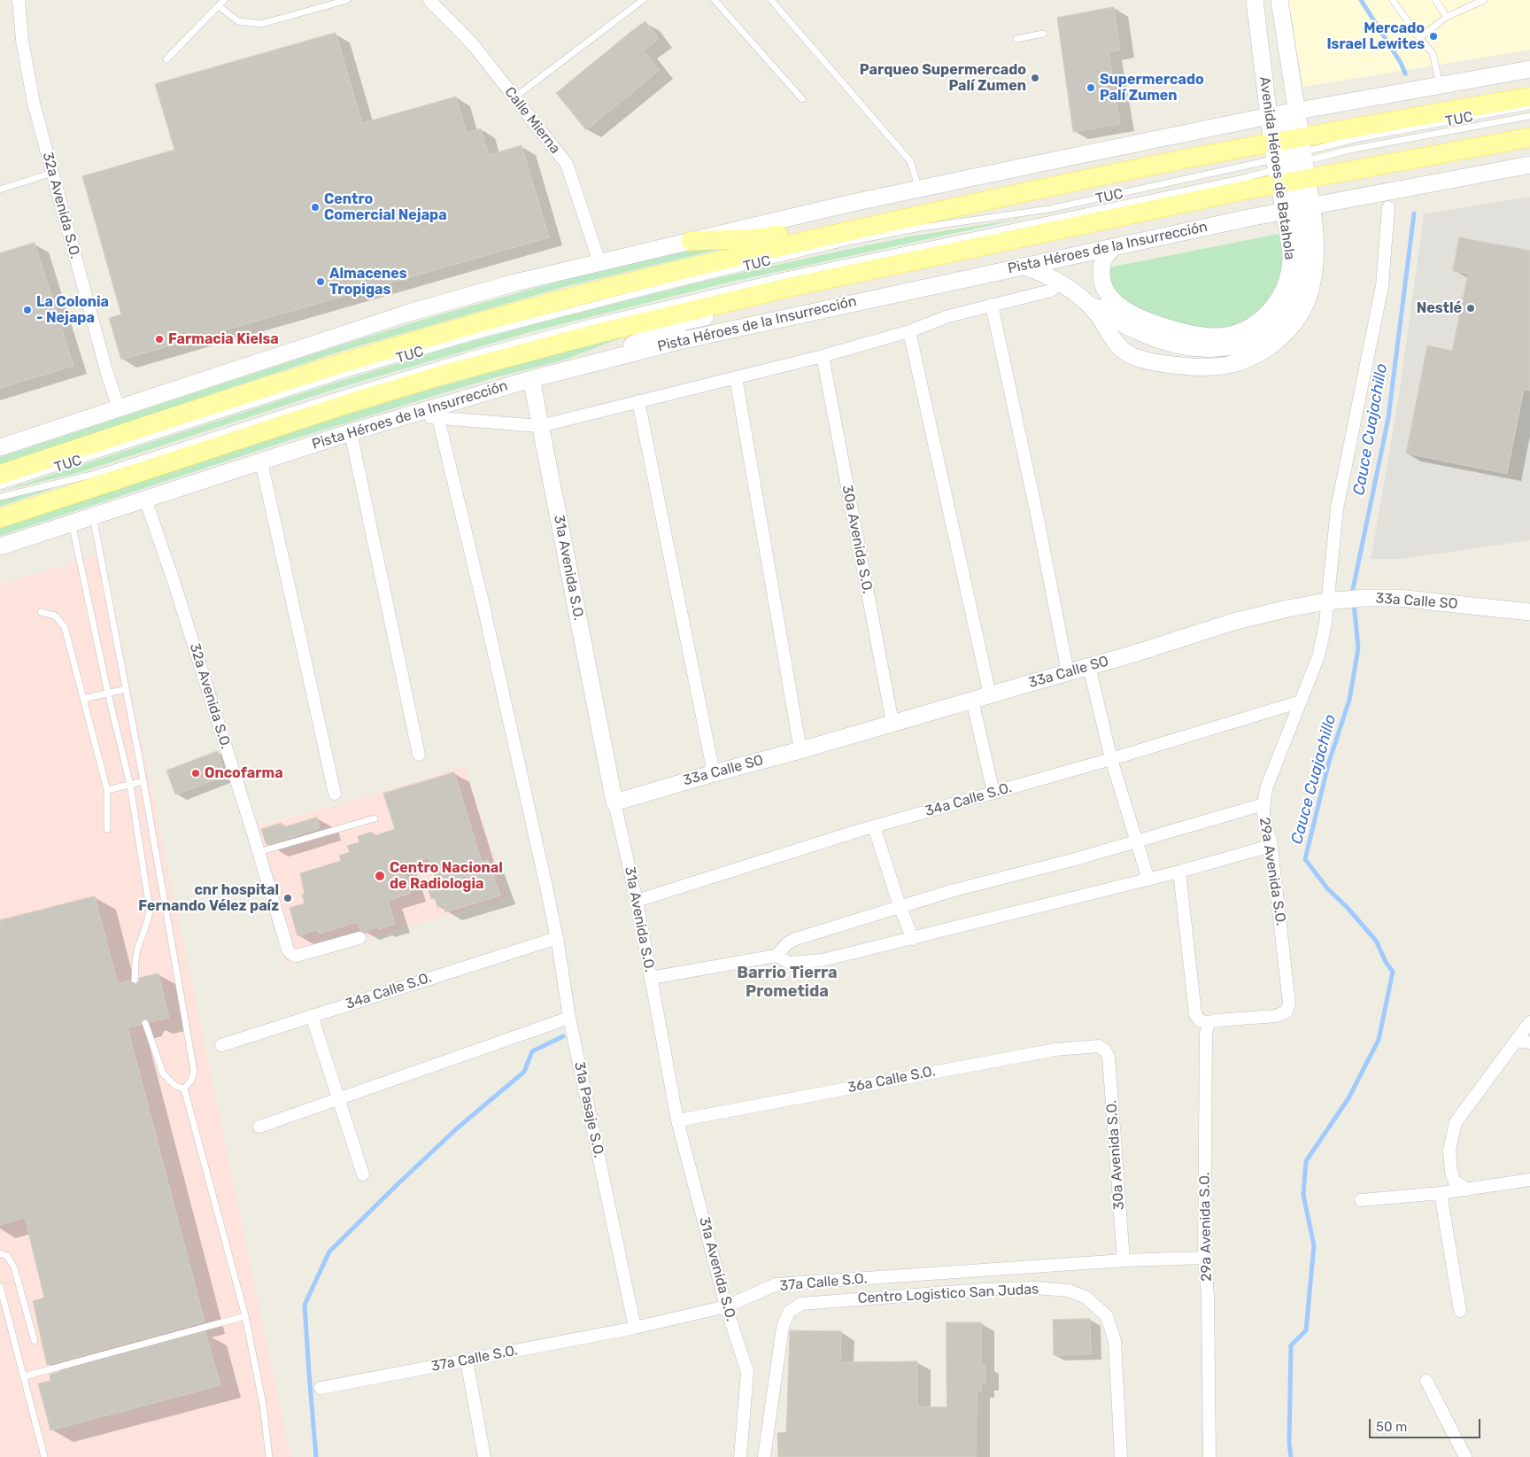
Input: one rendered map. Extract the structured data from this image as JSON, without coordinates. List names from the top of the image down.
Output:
{
  "streets": {
    "main road": ["Pista Héroes de la Insurrección"],
    "street": [
      "Calle Mierna",
      "Avenida Héroes de Batahola",
      "32a Avenida S.O.",
      "30a Avenida S.O.",
      "31a Avenida S.O.",
      "33a Calle SO",
      "34a Calle S.O.",
      "29a Avenida S.O.",
      "36a Calle S.O.",
      "31a Pasaje S.O.",
      "37a Calle S.O.",
      "Centro Logistico San Judas"
    ],
    "lane": ["TUC"]
  },
  "crossings": [
    ["TUC", "Avenida Héroes de Batahola"],
    ["TUC", "Pista Héroes de la Insurrección"],
    ["Avenida Héroes de Batahola", "Pista Héroes de la Insurrección"],
    ["32a Avenida S.O.", "Pista Héroes de la Insurrección"],
    ["Pista Héroes de la Insurrección", "31a Avenida S.O."],
    ["30a Avenida S.O.", "33a Calle SO"],
    ["30a Avenida S.O.", "36a Calle S.O."],
    ["30a Avenida S.O.", "37a Calle S.O."],
    ["31a Avenida S.O.", "33a Calle SO"],
    ["31a Avenida S.O.", "34a Calle S.O."],
    ["31a Avenida S.O.", "36a Calle S.O."],
    ["31a Avenida S.O.", "37a Calle S.O."],
    ["33a Calle SO", "29a Avenida S.O."],
    ["34a Calle S.O.", "29a Avenida S.O."],
    ["34a Calle S.O.", "31a Pasaje S.O."],
    ["29a Avenida S.O.", "37a Calle S.O."],
    ["31a Pasaje S.O.", "37a Calle S.O."]
  ],
  "districts": ["Barrio Tierra Prometida"],
  "water": ["Cauce Cuajachillo"],
  "places": [
    "Mercado Israel Lewites",
    "Parqueo Supermercado Palí Zumen",
    "Supermercado Palí Zumen",
    "Centro Comercial Nejapa",
    "Almacenes Tropigas",
    "Nestlé",
    "La Colonia - Nejapa",
    "Farmacia Kielsa",
    "Oncofarma",
    "Centro Nacional de Radiologia",
    "cnr hospital Fernando Vélez paíz"
  ],
  "scale_bar": "50 m"
}
